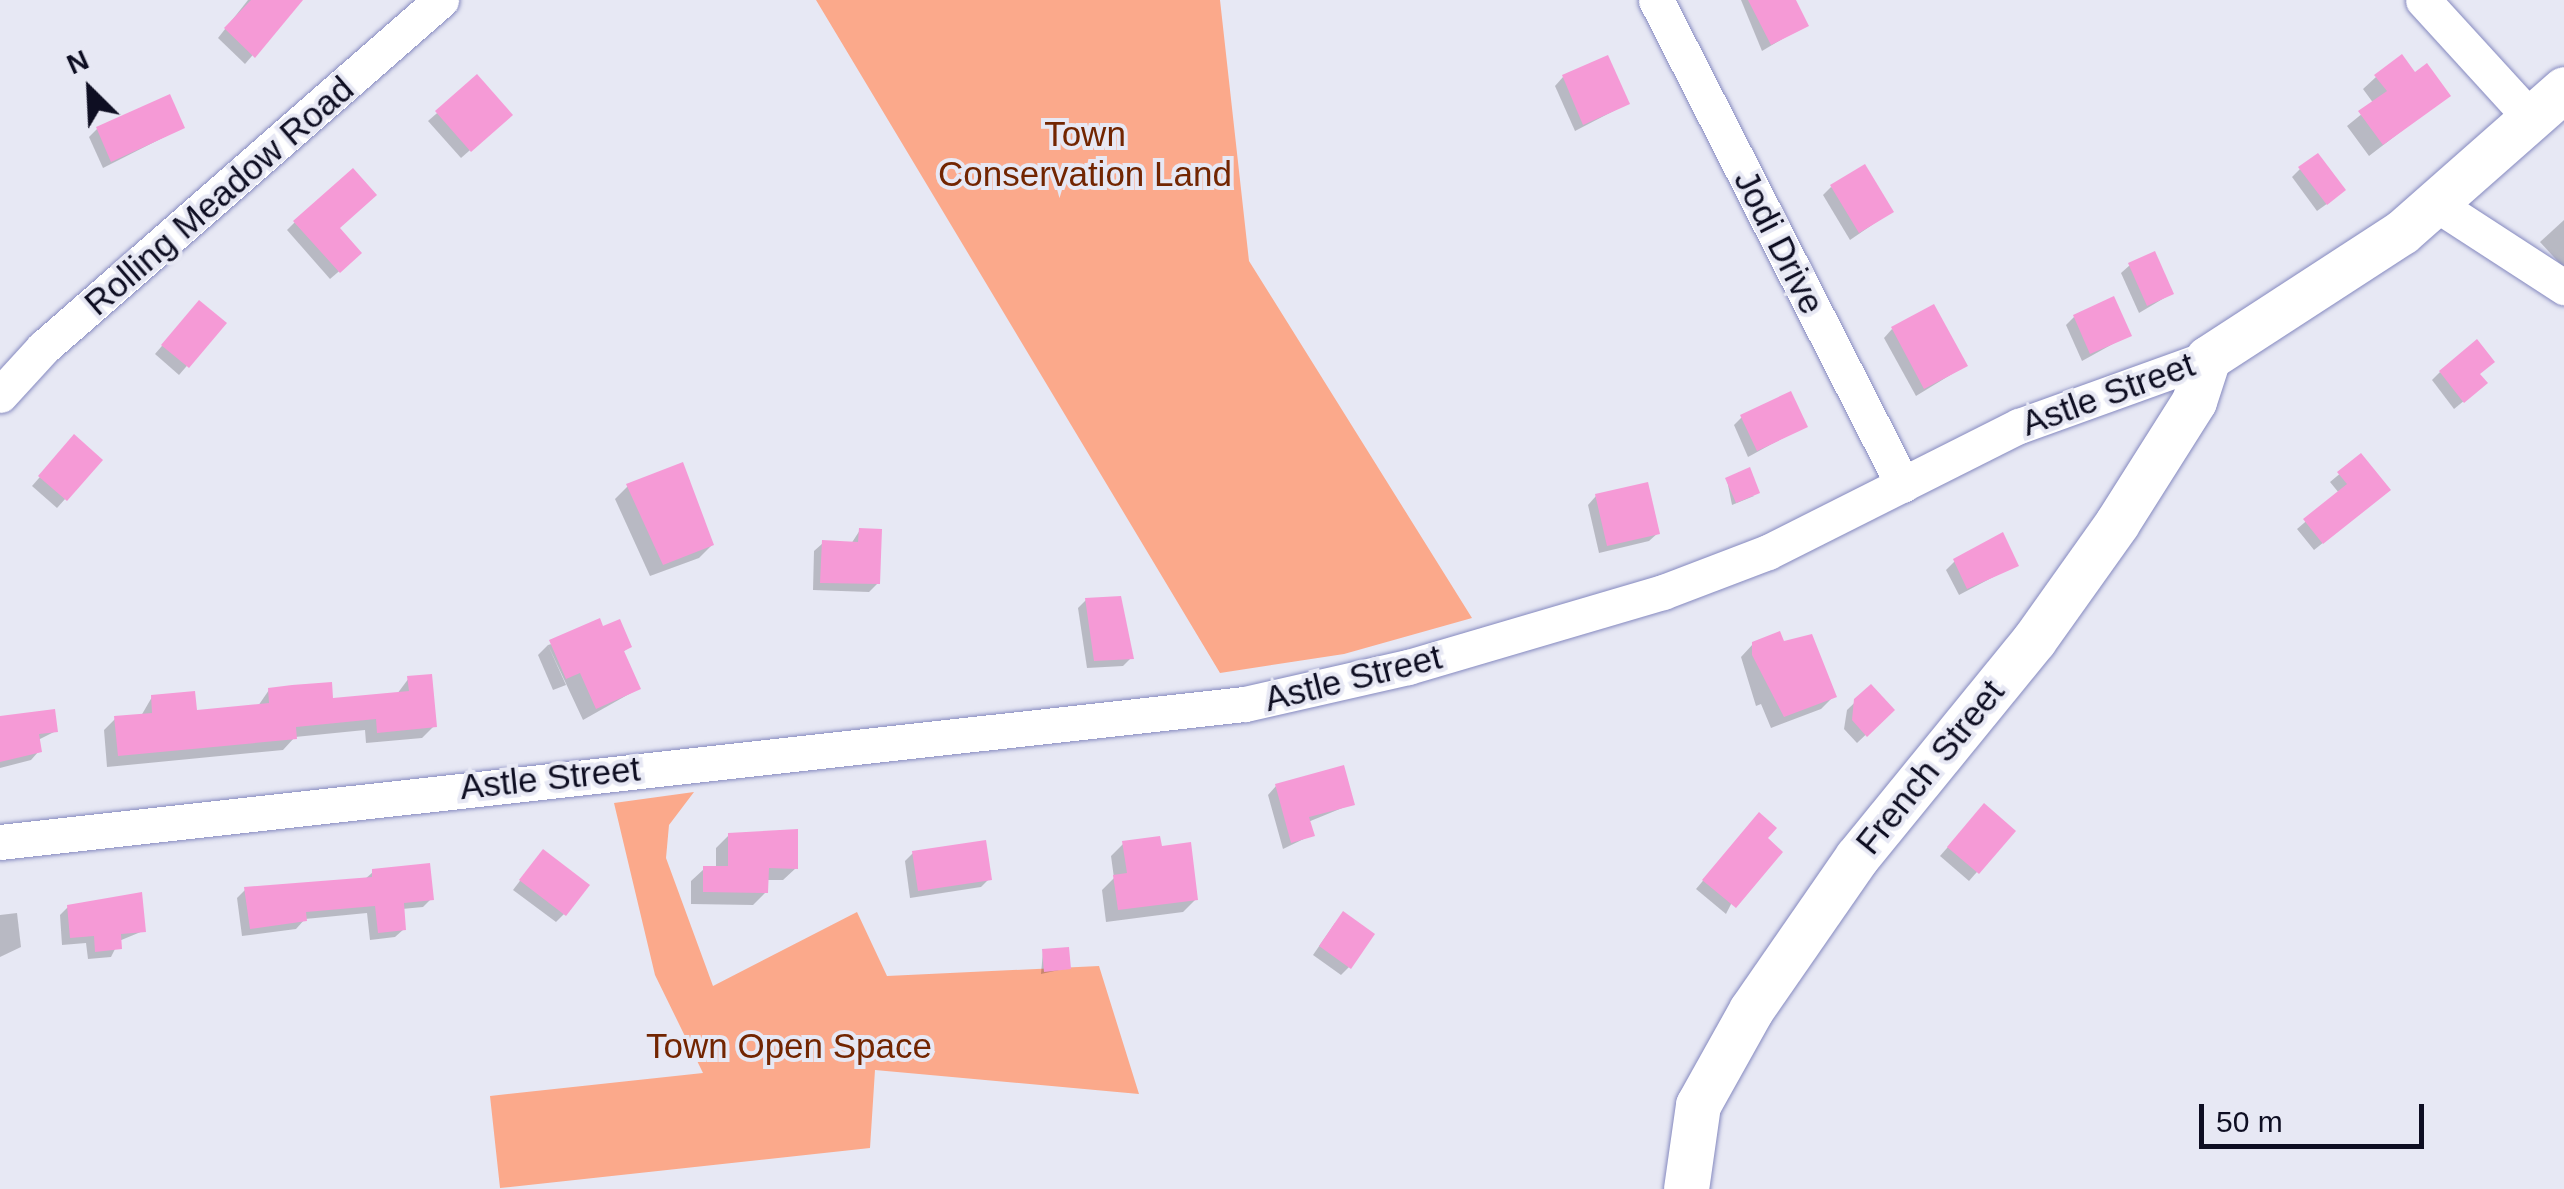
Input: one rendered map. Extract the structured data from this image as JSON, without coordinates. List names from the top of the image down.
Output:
{
  "streets": {
    "street": [
      "Rolling Meadow Road",
      "Jodi Drive",
      "Astle Street",
      "French Street"
    ]
  },
  "crossings": [
    ["Jodi Drive", "Astle Street"],
    ["Astle Street", "French Street"]
  ],
  "parks": ["Town Conservation Land", "Town Open Space"],
  "scale_bar": "50 m",
  "north": "top left"
}
